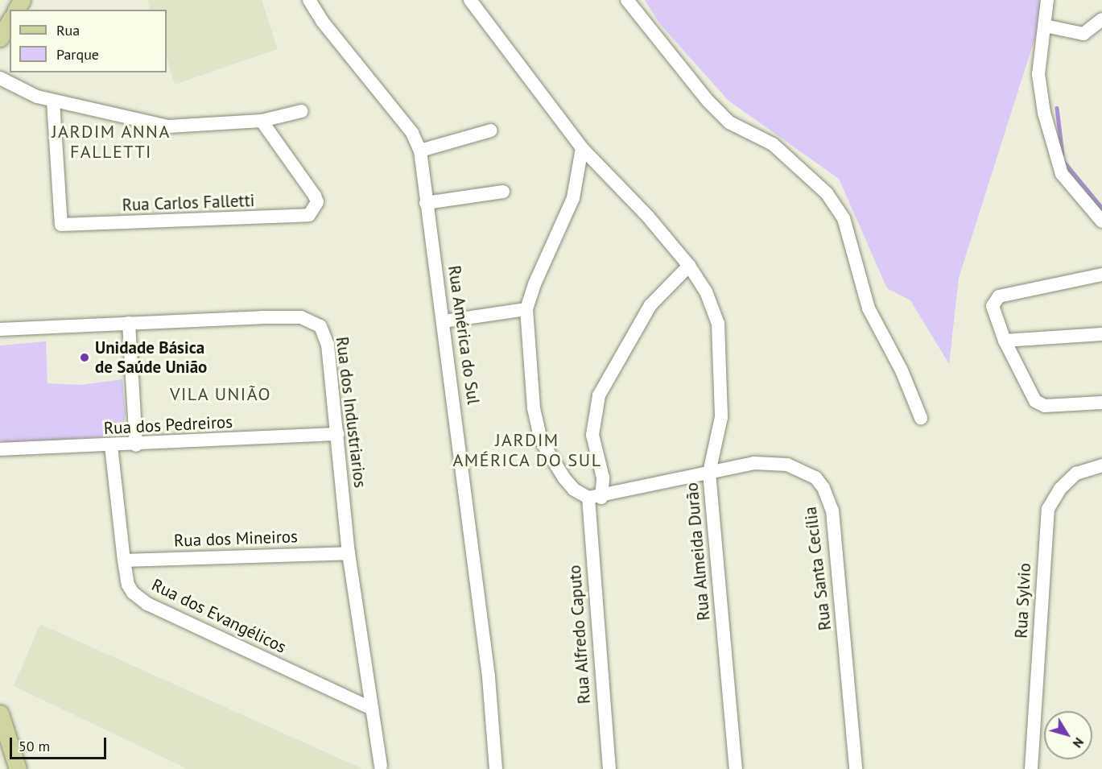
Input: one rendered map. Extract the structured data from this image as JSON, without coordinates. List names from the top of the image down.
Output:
{
  "streets": {
    "street": [
      "Rua Carlos Falletti",
      "Rua América do Sul",
      "Rua dos Industriarios",
      "Rua dos Pedreiros",
      "Rua dos Mineiros",
      "Rua Almeida Durão",
      "Rua Santa Cecília",
      "Rua Sylvio",
      "Rua dos Evangélicos",
      "Rua Alfredo Caputo"
    ]
  },
  "crossings": [
    ["Rua dos Industriarios", "Rua dos Pedreiros"],
    ["Rua dos Industriarios", "Rua dos Mineiros"],
    ["Rua dos Industriarios", "Rua dos Evangélicos"],
    ["Rua dos Pedreiros", "Rua dos Evangélicos"],
    ["Rua dos Mineiros", "Rua dos Evangélicos"],
    ["Rua Almeida Durão", "Rua Santa Cecília"],
    ["Rua Almeida Durão", "Rua Alfredo Caputo"],
    ["Rua Santa Cecília", "Rua Alfredo Caputo"]
  ],
  "districts": ["JARDIM ANNA FALLETTI", "VILA UNIÃO", "JARDIM AMÉRICA DO SUL"],
  "places": ["Unidade Básica de Saúde União"],
  "legend": ["Rua", "Parque"],
  "scale_bar": "50 m",
  "north": "bottom right"
}
